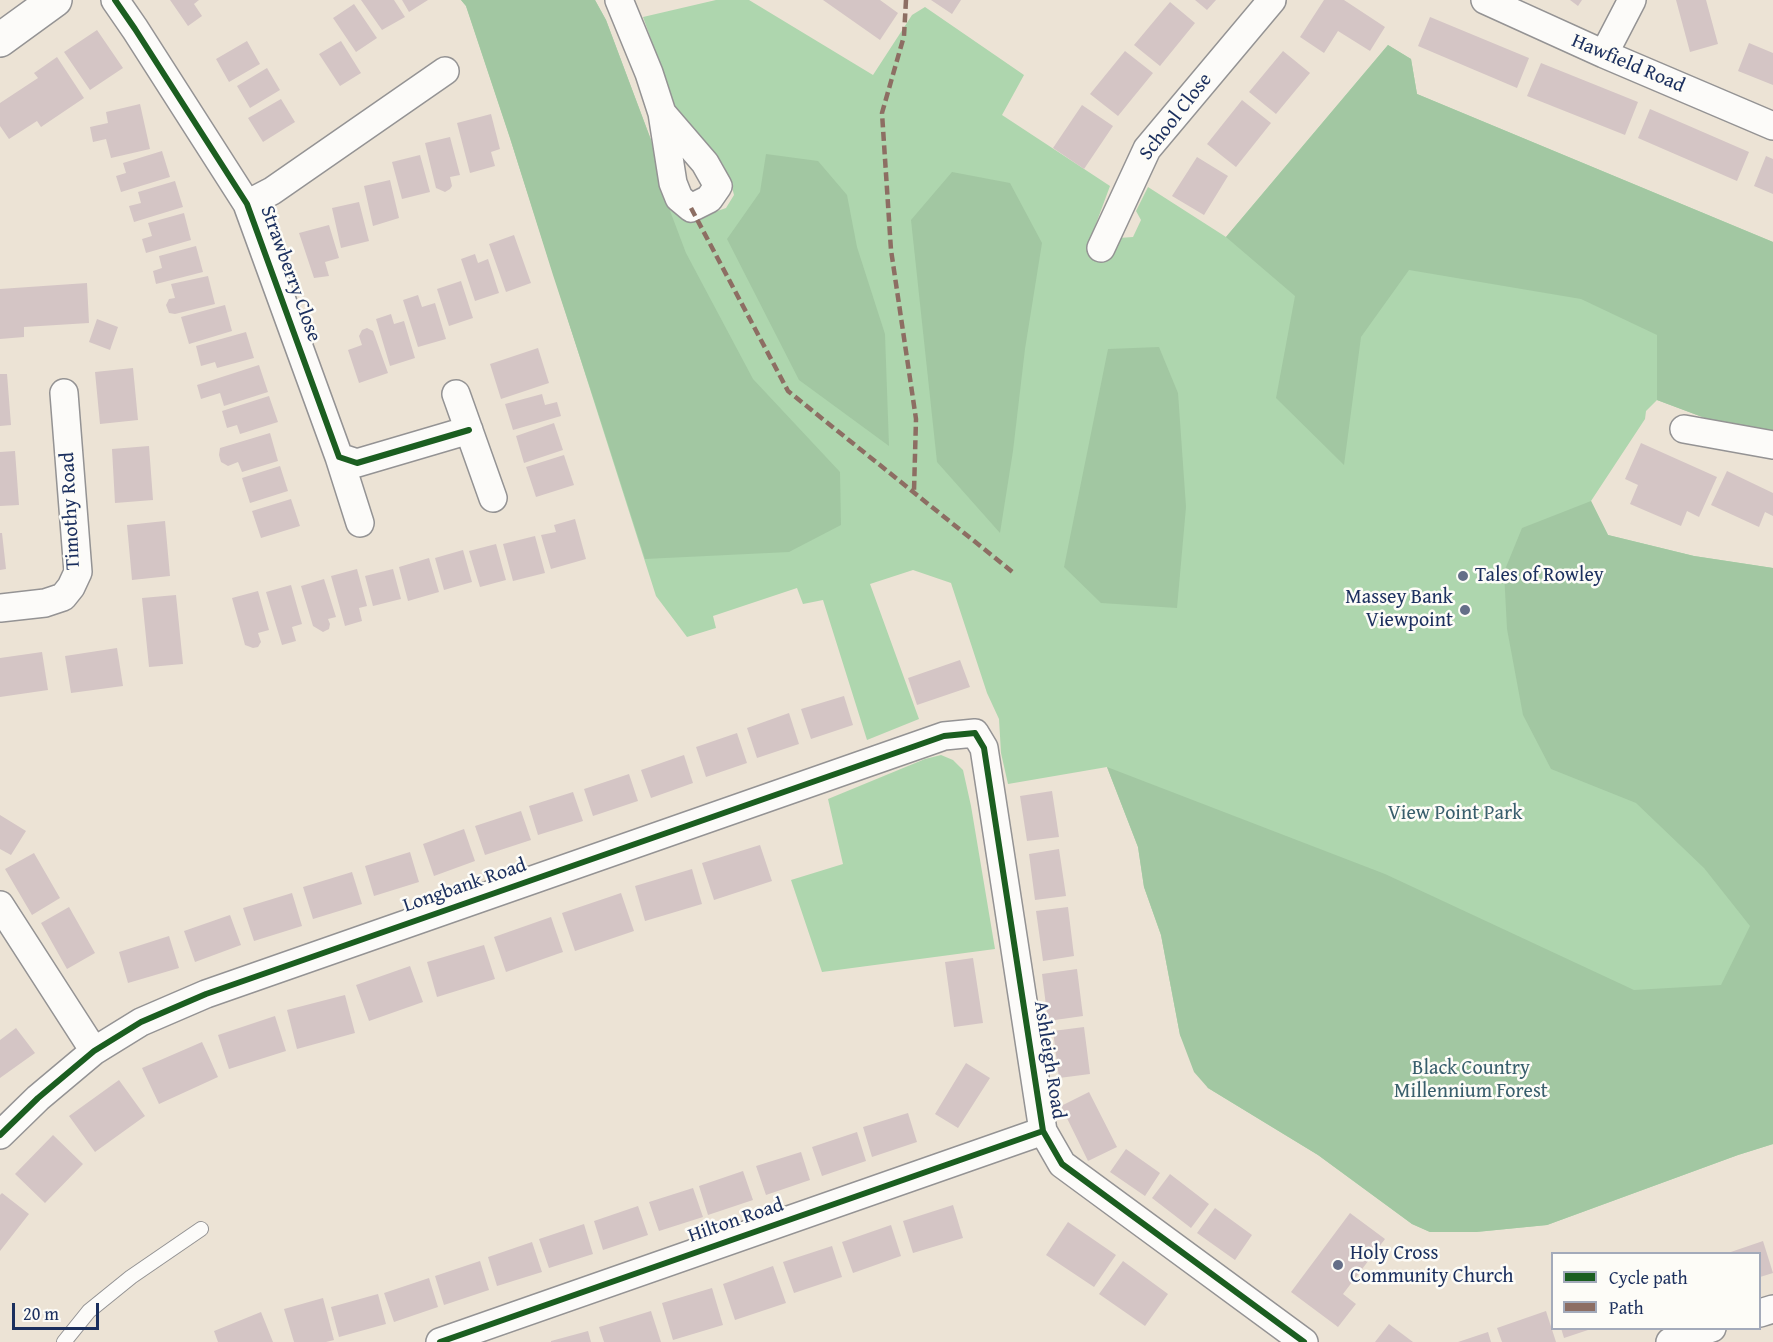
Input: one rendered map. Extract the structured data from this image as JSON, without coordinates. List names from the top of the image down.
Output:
{
  "streets": {
    "street": [
      "Hawfield Road",
      "School Close",
      "Strawberry Close",
      "Timothy Road",
      "Longbank Road",
      "Ashleigh Road",
      "Hilton Road"
    ]
  },
  "crossings": [
    ["Longbank Road", "Ashleigh Road"],
    ["Ashleigh Road", "Hilton Road"]
  ],
  "parks": ["View Point Park", "Black Country Millennium Forest"],
  "places": ["Tales of Rowley", "Massey Bank Viewpoint", "Holy Cross Community Church"],
  "legend": ["Cycle path", "Path"],
  "scale_bar": "20 m"
}
